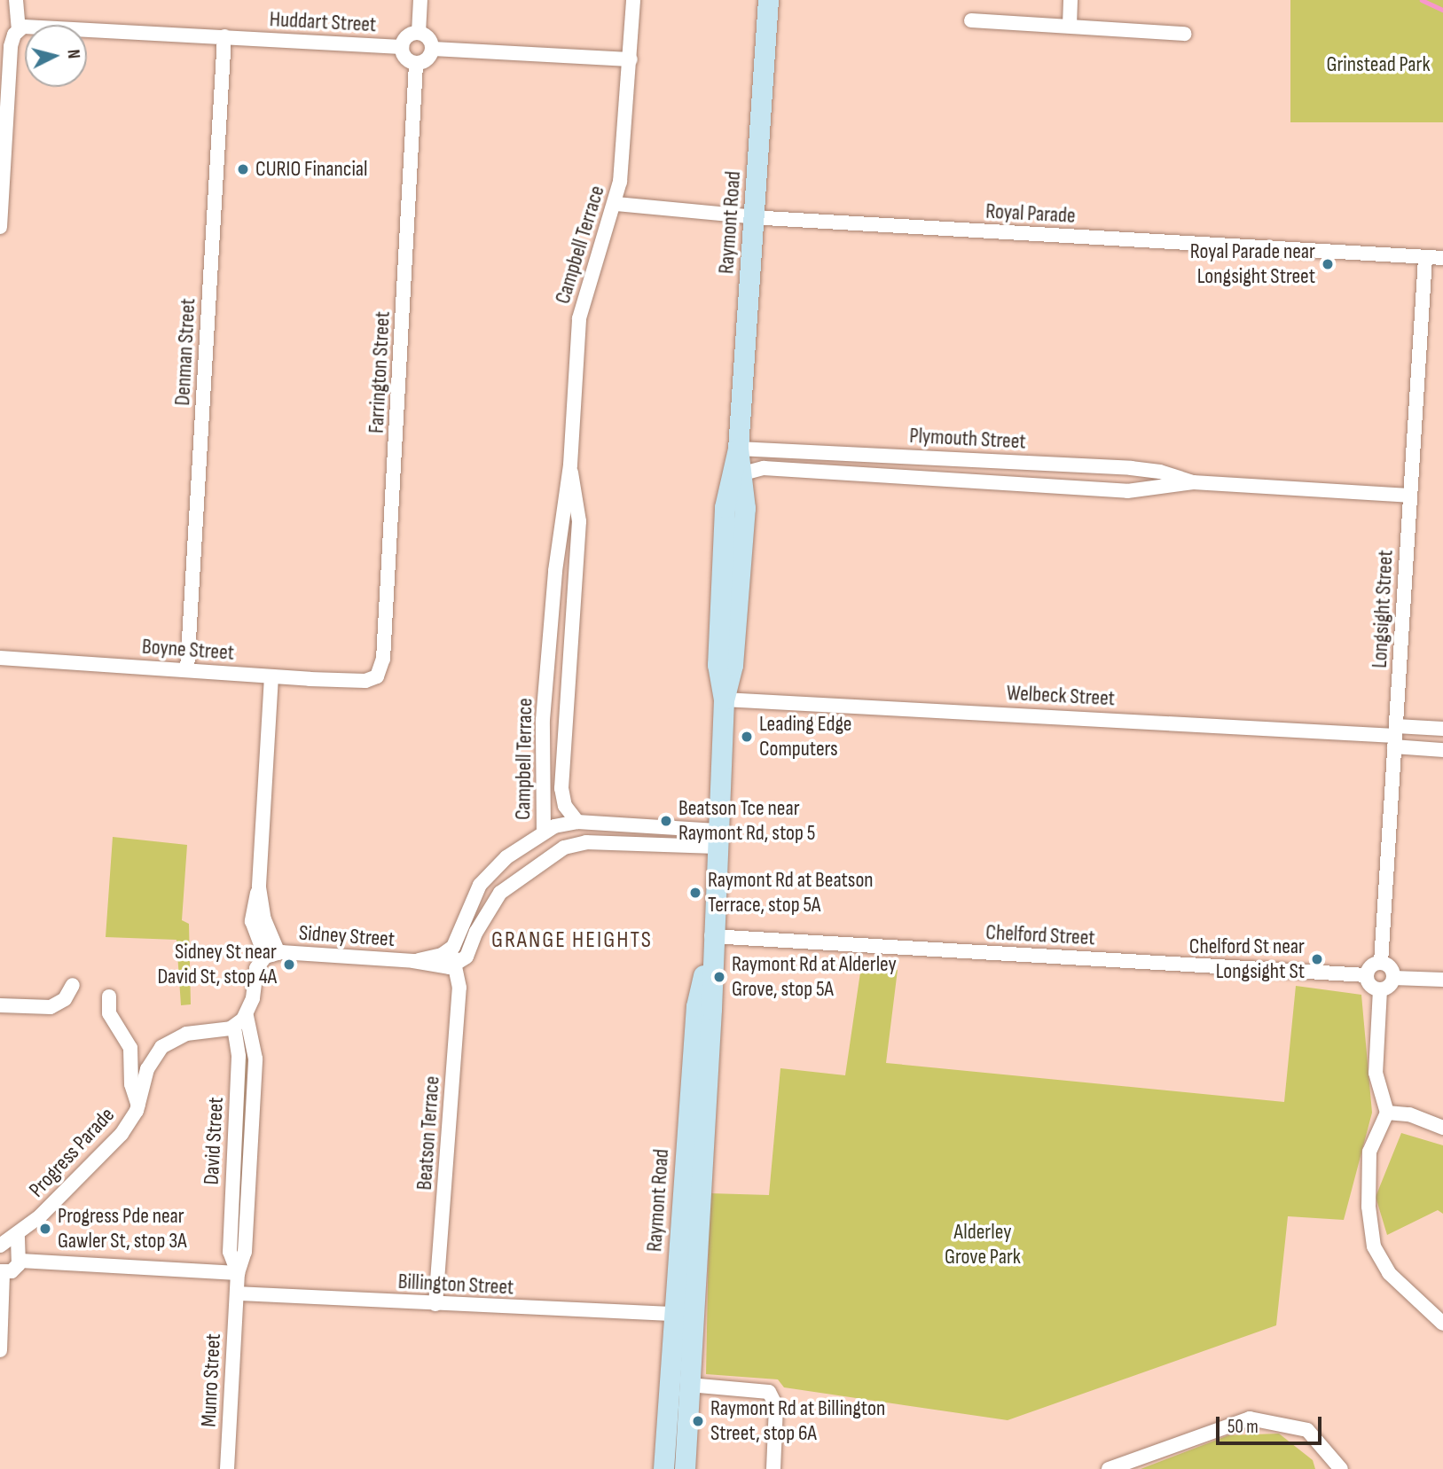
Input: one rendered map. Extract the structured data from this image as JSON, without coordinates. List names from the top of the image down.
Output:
{
  "streets": {
    "main road": ["Raymont Road"],
    "street": [
      "Huddart Street",
      "Royal Parade",
      "Campbell Terrace",
      "Denman Street",
      "Farrington Street",
      "Plymouth Street",
      "Longsight Street",
      "Boyne Street",
      "Welbeck Street",
      "Chelford Street",
      "Sidney Street",
      "Beatson Terrace",
      "David Street",
      "Progress Parade",
      "Billington Street",
      "Munro Street"
    ]
  },
  "crossings": [
    ["Huddart Street", "Denman Street"],
    ["Huddart Street", "Farrington Street"],
    ["Royal Parade", "Raymont Road"],
    ["Royal Parade", "Campbell Terrace"],
    ["Royal Parade", "Longsight Street"],
    ["Raymont Road", "Plymouth Street"],
    ["Raymont Road", "Welbeck Street"],
    ["Raymont Road", "Chelford Street"],
    ["Raymont Road", "Billington Street"],
    ["Denman Street", "Boyne Street"],
    ["Farrington Street", "Boyne Street"],
    ["Plymouth Street", "Longsight Street"],
    ["Longsight Street", "Welbeck Street"],
    ["Longsight Street", "Chelford Street"],
    ["Sidney Street", "Beatson Terrace"],
    ["Sidney Street", "David Street"],
    ["Beatson Terrace", "Billington Street"],
    ["David Street", "Progress Parade"],
    ["David Street", "Billington Street"],
    ["David Street", "Munro Street"],
    ["Billington Street", "Munro Street"]
  ],
  "districts": ["GRANGE HEIGHTS"],
  "parks": ["Grinstead Park", "Alderley Grove Park"],
  "places": [
    "CURIO Financial",
    "Royal Parade near Longsight Street",
    "Leading Edge Computers",
    "Beatson Tce near Raymont Rd, stop 5",
    "Raymont Rd at Beatson Terrace, stop 5A",
    "Chelford St near Longsight St",
    "Sidney St near David St, stop 4A",
    "Raymont Rd at Alderley Grove, stop 5A",
    "Progress Pde near Gawler St, stop 3A",
    "Raymont Rd at Billington Street, stop 6A"
  ],
  "scale_bar": "50 m",
  "north": "right"
}
